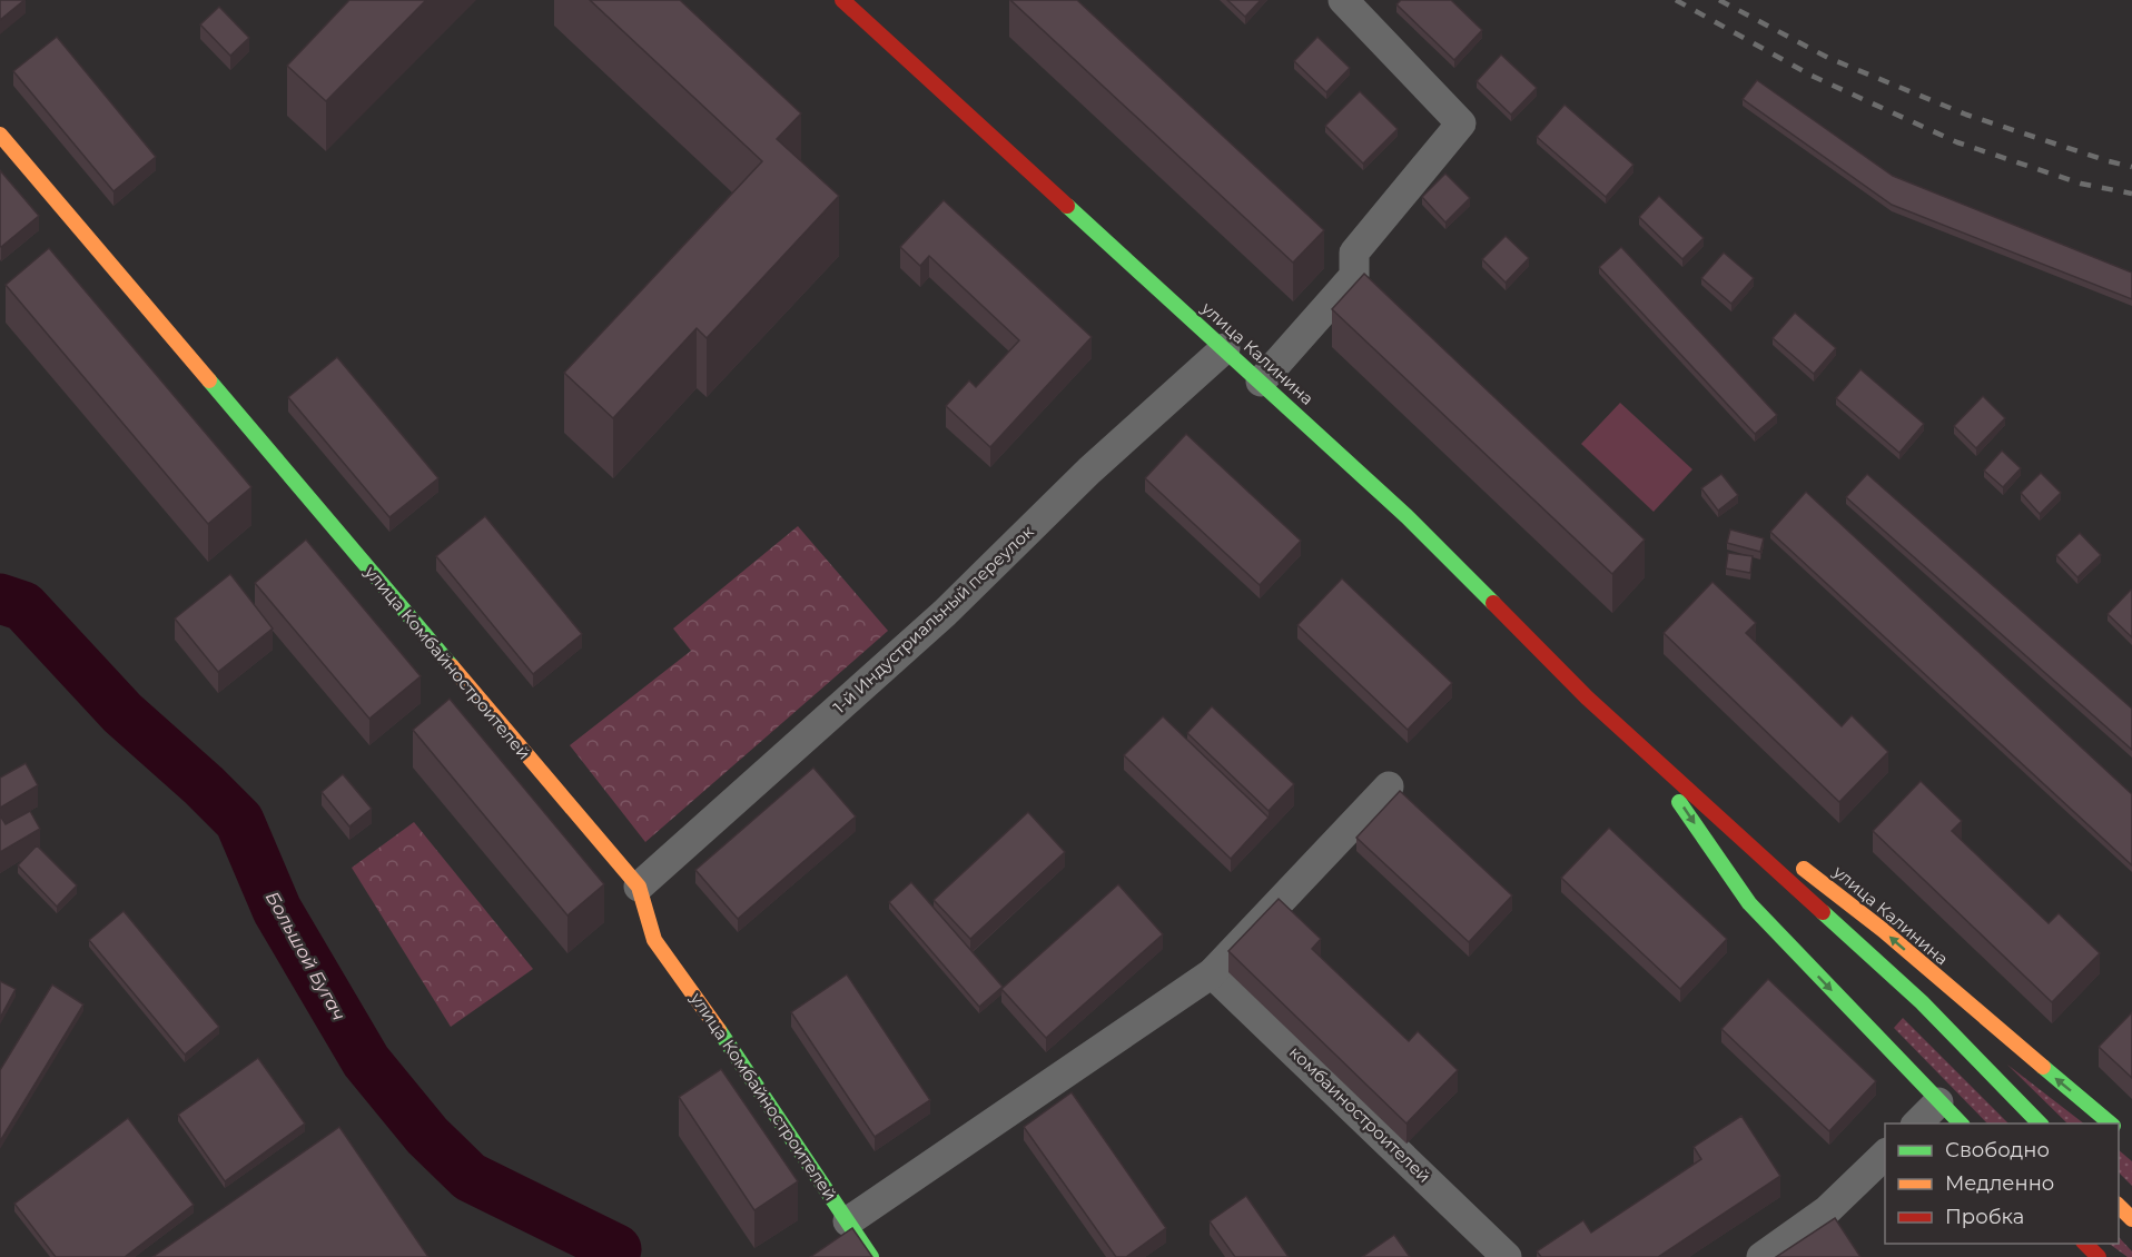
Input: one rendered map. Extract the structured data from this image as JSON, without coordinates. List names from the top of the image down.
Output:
{
  "streets": {
    "main road": ["улица Калинина", "улица Комбайностроителей"],
    "street": ["1-й Индустриальный переулок", "комбаиностроителей"]
  },
  "crossings": [
    ["улица Калинина", "1-й Индустриальный переулок"],
    ["1-й Индустриальный переулок", "улица Комбайностроителей"]
  ],
  "water": ["Большой Бугач"],
  "legend": ["Свободно", "Медленно", "Пробка"]
}
